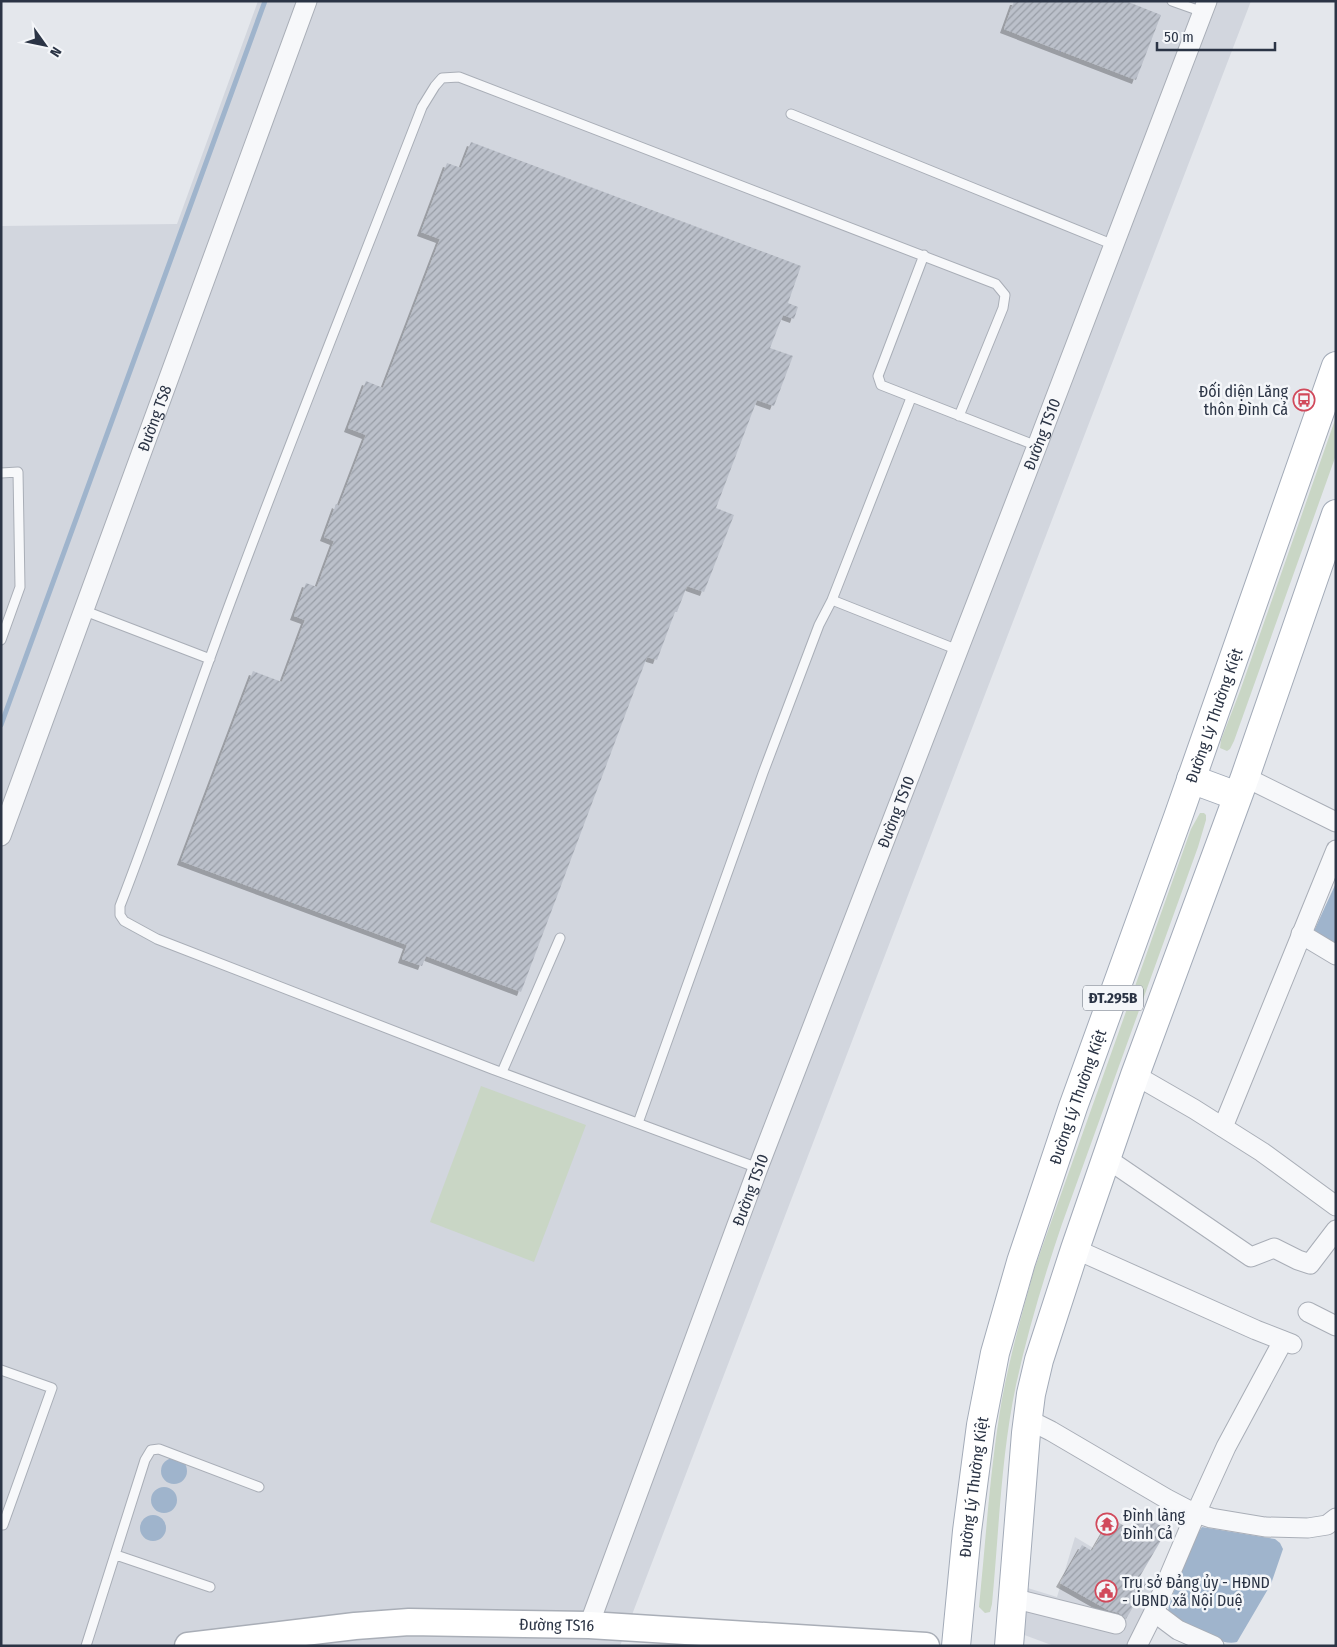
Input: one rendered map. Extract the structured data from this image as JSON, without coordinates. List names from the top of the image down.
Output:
{
  "streets": {
    "main road": ["Đường Lý Thường Kiệt", "ĐT.295B"],
    "street": ["Đường TS8", "Đường TS10", "Đường TS16"]
  },
  "crossings": [
    ["Đường TS10", "Đường TS16"]
  ],
  "places": {
    "bus stop": ["Đối diện Lăng thôn Đình Cả"],
    "temple": ["Đình làng Đình Cả"],
    "public building": ["Trụ sở Đảng ủy - HĐND - UBND xã Nội Duệ"]
  },
  "scale_bar": "50 m",
  "north": "bottom right"
}
